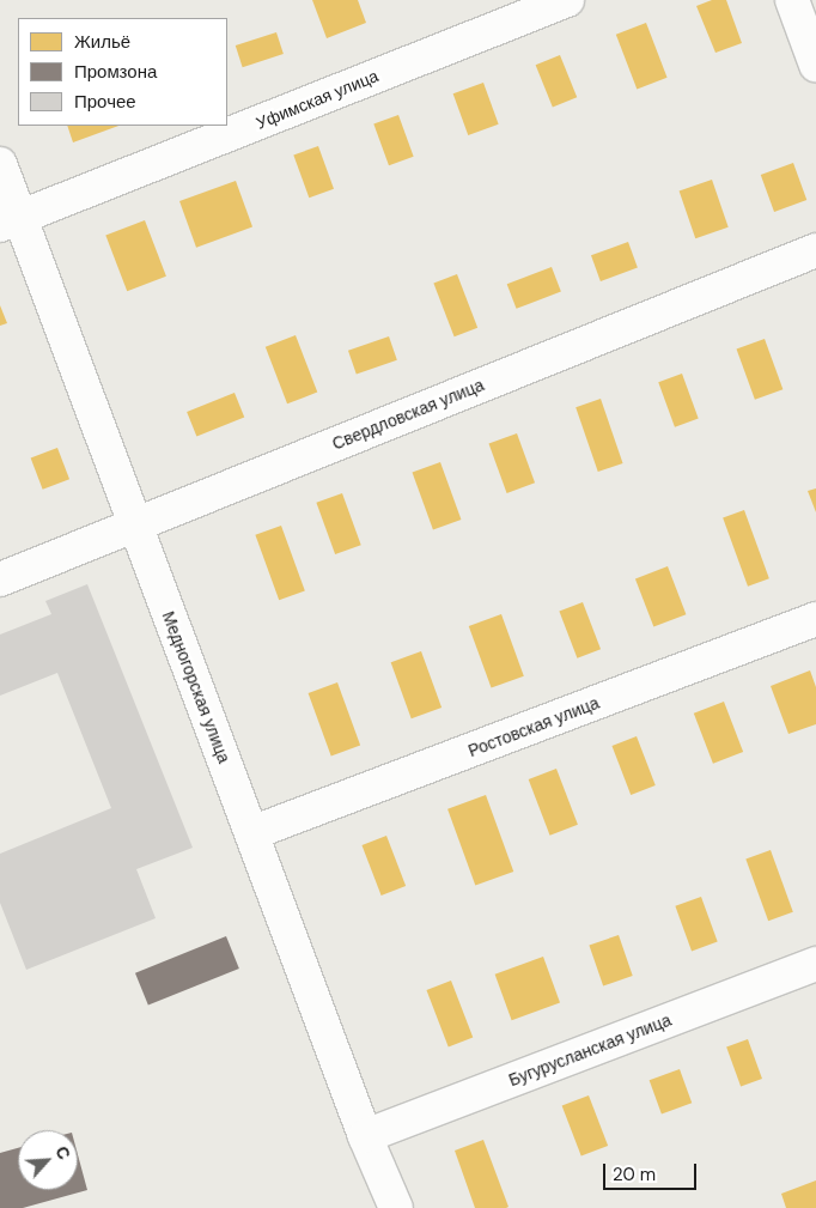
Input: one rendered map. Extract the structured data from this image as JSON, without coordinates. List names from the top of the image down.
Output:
{
  "streets": {
    "street": [
      "Уфимская улица",
      "Свердловская улица",
      "Медногорская улица",
      "Ростовская улица",
      "Бугурусланская улица"
    ]
  },
  "crossings": [
    ["Уфимская улица", "Медногорская улица"],
    ["Свердловская улица", "Медногорская улица"],
    ["Медногорская улица", "Ростовская улица"],
    ["Медногорская улица", "Бугурусланская улица"]
  ],
  "legend": ["Жильё", "Промзона", "Прочее"],
  "scale_bar": "20 m",
  "north": "top right"
}
